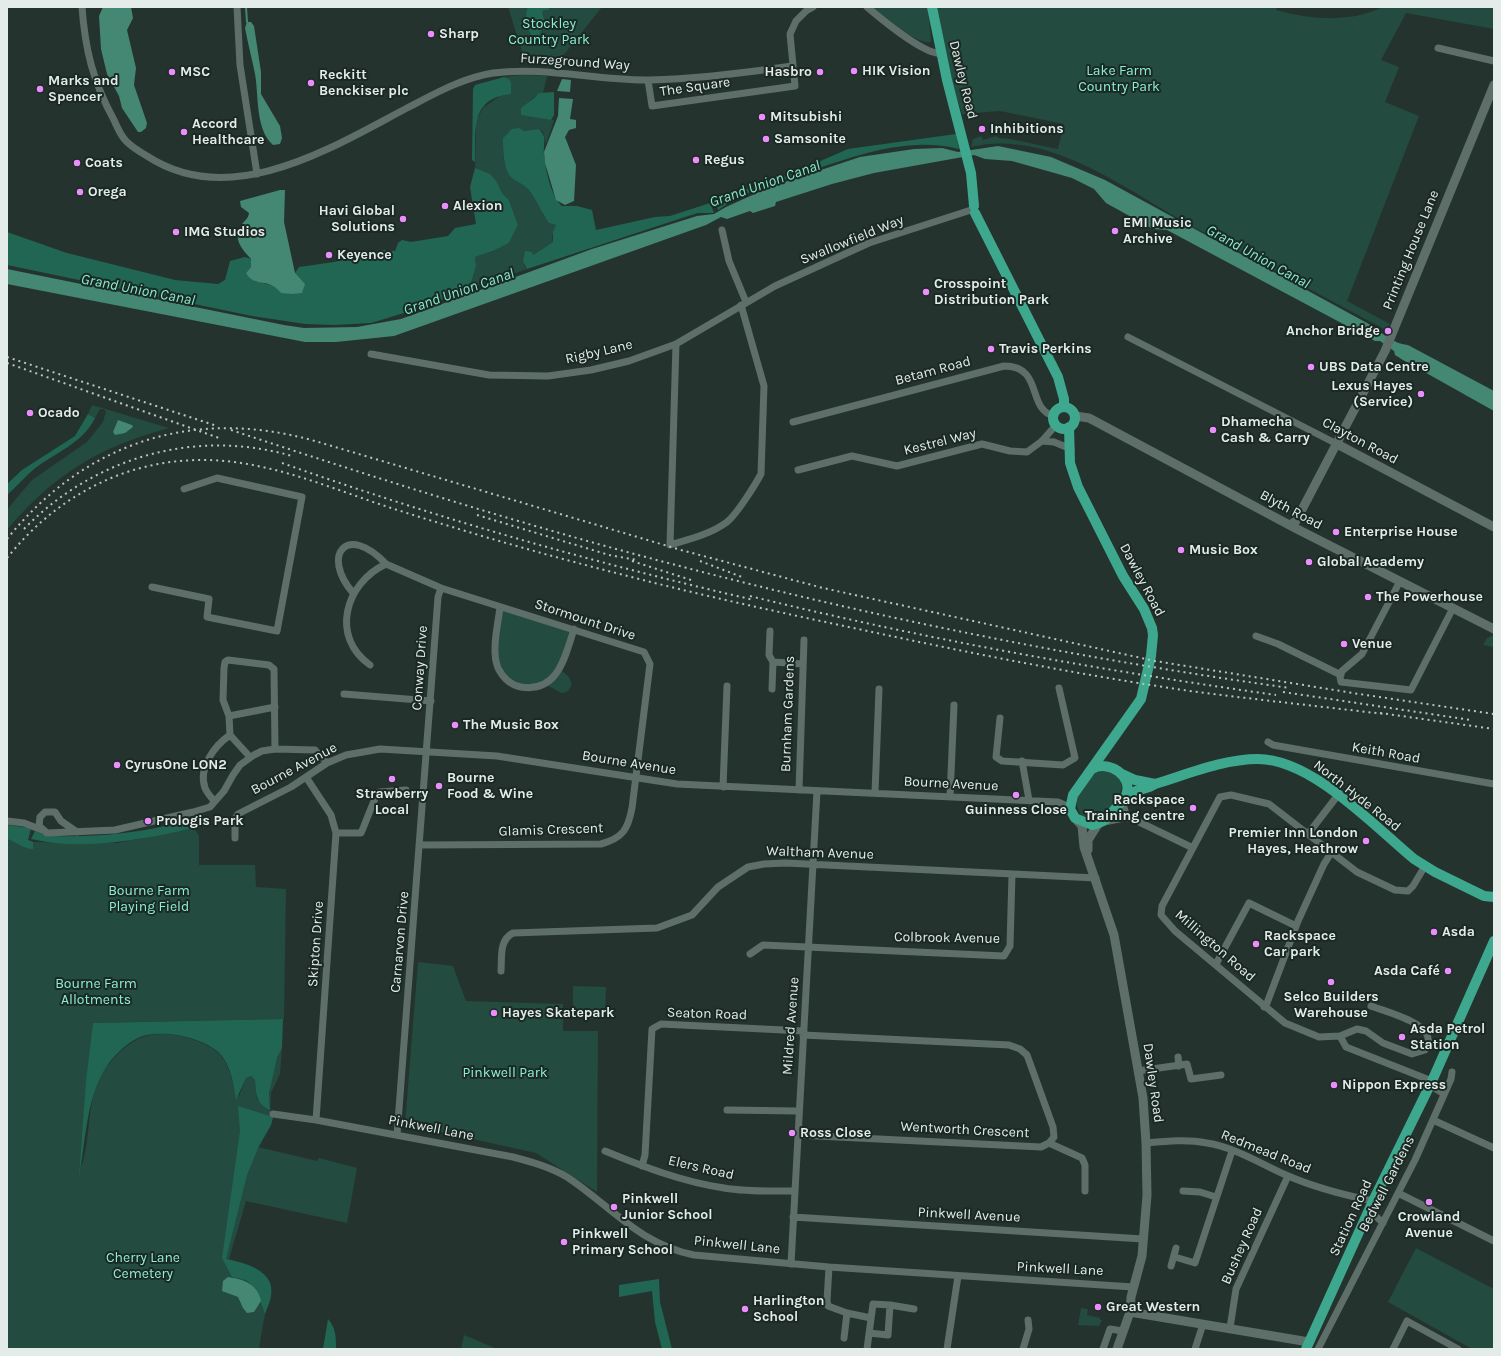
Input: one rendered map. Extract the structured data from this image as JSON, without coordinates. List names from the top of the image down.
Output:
{
  "streets": {
    "main road": ["Dawley Road", "North Hyde Road", "Station Road"],
    "street": [
      "Furzeground Way",
      "The Square",
      "Swallowfield Way",
      "Printing House Lane",
      "Rigby Lane",
      "Betam Road",
      "Clayton Road",
      "Kestrel Way",
      "Blyth Road",
      "Stormount Drive",
      "Conway Drive",
      "Burnham Gardens",
      "Keith Road",
      "Bourne Avenue",
      "Glamis Crescent",
      "Waltham Avenue",
      "Colbrook Avenue",
      "Carnarvon Drive",
      "Skipton Drive",
      "Millington Road",
      "Seaton Road",
      "Mildred Avenue",
      "Pinkwell Lane",
      "Wentworth Crescent",
      "Redmead Road",
      "Elers Road",
      "Bedwell Gardens",
      "Pinkwell Avenue",
      "Bushey Road"
    ]
  },
  "crossings": [
    ["Furzeground Way", "The Square"],
    ["Dawley Road", "Swallowfield Way"],
    ["Dawley Road", "Betam Road"],
    ["Dawley Road", "Kestrel Way"],
    ["Dawley Road", "Blyth Road"],
    ["Dawley Road", "Bourne Avenue"],
    ["Dawley Road", "North Hyde Road"],
    ["Dawley Road", "Waltham Avenue"],
    ["Dawley Road", "Pinkwell Lane"],
    ["Dawley Road", "Redmead Road"],
    ["Dawley Road", "Pinkwell Avenue"],
    ["Dawley Road", "Station Road"],
    ["Swallowfield Way", "Rigby Lane"],
    ["Printing House Lane", "Clayton Road"],
    ["Printing House Lane", "Blyth Road"],
    ["Betam Road", "Kestrel Way"],
    ["Betam Road", "Blyth Road"],
    ["Kestrel Way", "Blyth Road"],
    ["Stormount Drive", "Conway Drive"],
    ["Stormount Drive", "Bourne Avenue"],
    ["Stormount Drive", "Glamis Crescent"],
    ["Conway Drive", "Bourne Avenue"],
    ["Conway Drive", "Carnarvon Drive"],
    ["Burnham Gardens", "Bourne Avenue"],
    ["Bourne Avenue", "North Hyde Road"],
    ["Bourne Avenue", "Glamis Crescent"],
    ["Bourne Avenue", "Carnarvon Drive"],
    ["Bourne Avenue", "Skipton Drive"],
    ["Bourne Avenue", "Mildred Avenue"],
    ["North Hyde Road", "Millington Road"],
    ["Glamis Crescent", "Carnarvon Drive"],
    ["Waltham Avenue", "Colbrook Avenue"],
    ["Waltham Avenue", "Mildred Avenue"],
    ["Colbrook Avenue", "Mildred Avenue"],
    ["Carnarvon Drive", "Pinkwell Lane"],
    ["Skipton Drive", "Pinkwell Lane"],
    ["Seaton Road", "Mildred Avenue"],
    ["Seaton Road", "Wentworth Crescent"],
    ["Seaton Road", "Elers Road"],
    ["Mildred Avenue", "Pinkwell Lane"],
    ["Mildred Avenue", "Wentworth Crescent"],
    ["Mildred Avenue", "Elers Road"],
    ["Mildred Avenue", "Pinkwell Avenue"],
    ["Redmead Road", "Station Road"],
    ["Redmead Road", "Bushey Road"],
    ["Station Road", "Bushey Road"]
  ],
  "water": ["Grand Union Canal"],
  "parks": [
    "Stockley Country Park",
    "Lake Farm Country Park",
    "Bourne Farm Playing Field",
    "Bourne Farm Allotments",
    "Pinkwell Park",
    "Cherry Lane Cemetery"
  ],
  "places": [
    "Sharp",
    "HIK Vision",
    "MSC",
    "Hasbro",
    "Reckitt Benckiser plc",
    "Marks and Spencer",
    "Mitsubishi",
    "Inhibitions",
    "Accord Healthcare",
    "Samsonite",
    "Regus",
    "Coats",
    "Orega",
    "Alexion",
    "Havi Global Solutions",
    "EMI Music Archive",
    "IMG Studios",
    "Keyence",
    "Crosspoint Distribution Park",
    "Anchor Bridge",
    "Travis Perkins",
    "UBS Data Centre",
    "Lexus Hayes (Service)",
    "Ocado",
    "Dhamecha Cash & Carry",
    "Enterprise House",
    "Music Box",
    "Global Academy",
    "The Powerhouse",
    "Venue",
    "The Music Box",
    "CyrusOne LON2",
    "Strawberry Local",
    "Bourne Food & Wine",
    "Guinness Close",
    "Rackspace Training centre",
    "Prologis Park",
    "Premier Inn London Hayes, Heathrow",
    "Asda",
    "Rackspace Car park",
    "Asda Café",
    "Selco Builders Warehouse",
    "Hayes Skatepark",
    "Asda Petrol Station",
    "Nippon Express",
    "Ross Close",
    "Crowland Avenue",
    "Pinkwell Junior School",
    "Pinkwell Primary School",
    "Great Western",
    "Harlington School"
  ]
}
